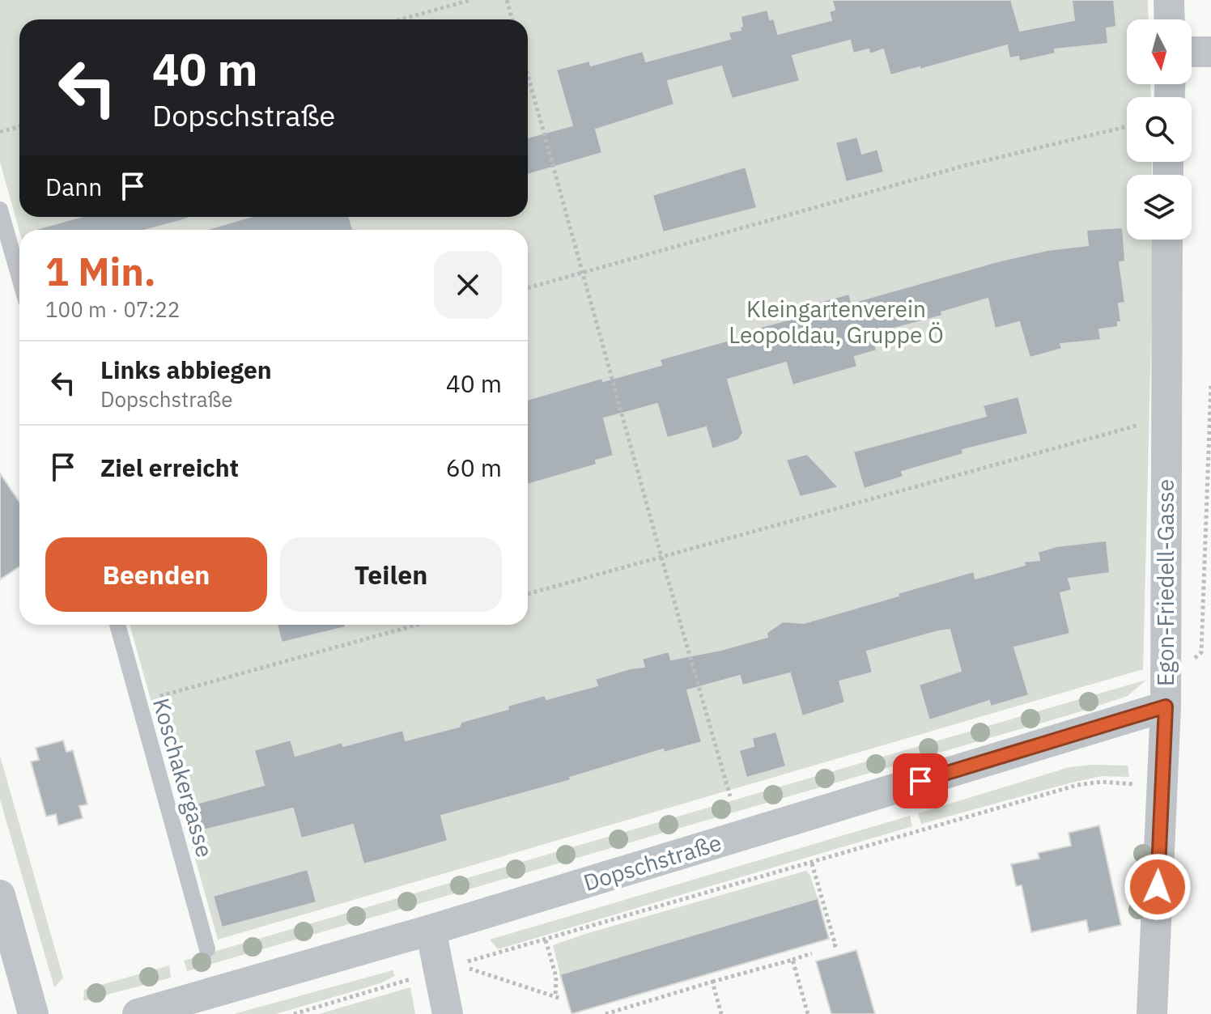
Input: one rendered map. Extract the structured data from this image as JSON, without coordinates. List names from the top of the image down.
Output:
{
  "streets": {
    "street": ["Egon-Friedell-Gasse", "Dopschstraße"],
    "lane": ["Koschakergasse"]
  },
  "crossings": [
    ["Egon-Friedell-Gasse", "Dopschstraße"]
  ],
  "parks": ["Kleingartenverein Leopoldau, Gruppe Ö"],
  "north": "bottom",
  "page": {
    "turn": ["40 m", "Dopschstraße"],
    "then": "Dann",
    "heading": ["1 Min.", "100 m · 07:22"],
    "list": [
      {
        "name": "Links abbiegen",
        "note": "Dopschstraße",
        "value": "40 m"
      },
      {
        "name": "Ziel erreicht",
        "value": "60 m"
      }
    ],
    "buttons": ["Beenden", "Teilen"]
  }
}
